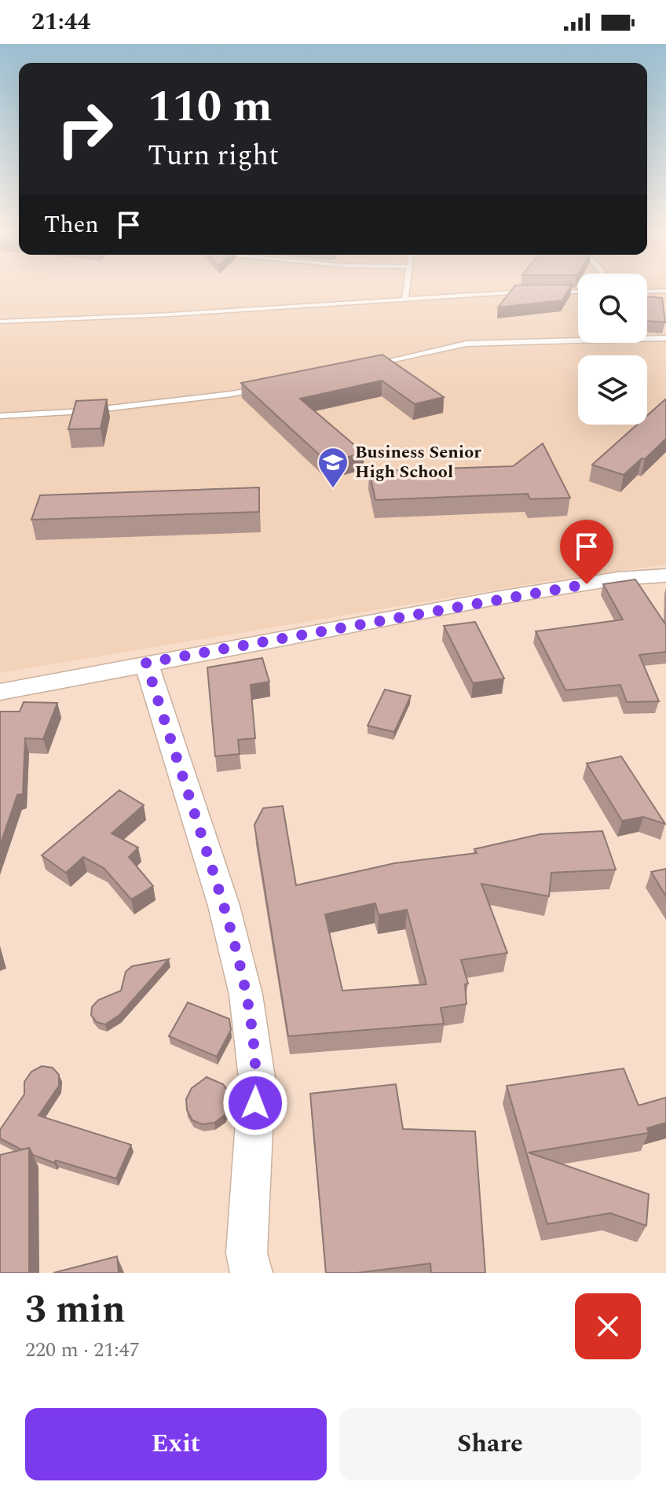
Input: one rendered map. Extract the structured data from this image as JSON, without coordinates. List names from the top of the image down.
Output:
{
  "places": {
    "school or university": ["Business Senior High School"]
  },
  "page": {
    "status": "21:44",
    "turn": ["110 m", "Turn right"],
    "then": "Then",
    "heading": ["3 min", "220 m · 21:47"],
    "buttons": ["Exit", "Share"]
  }
}
